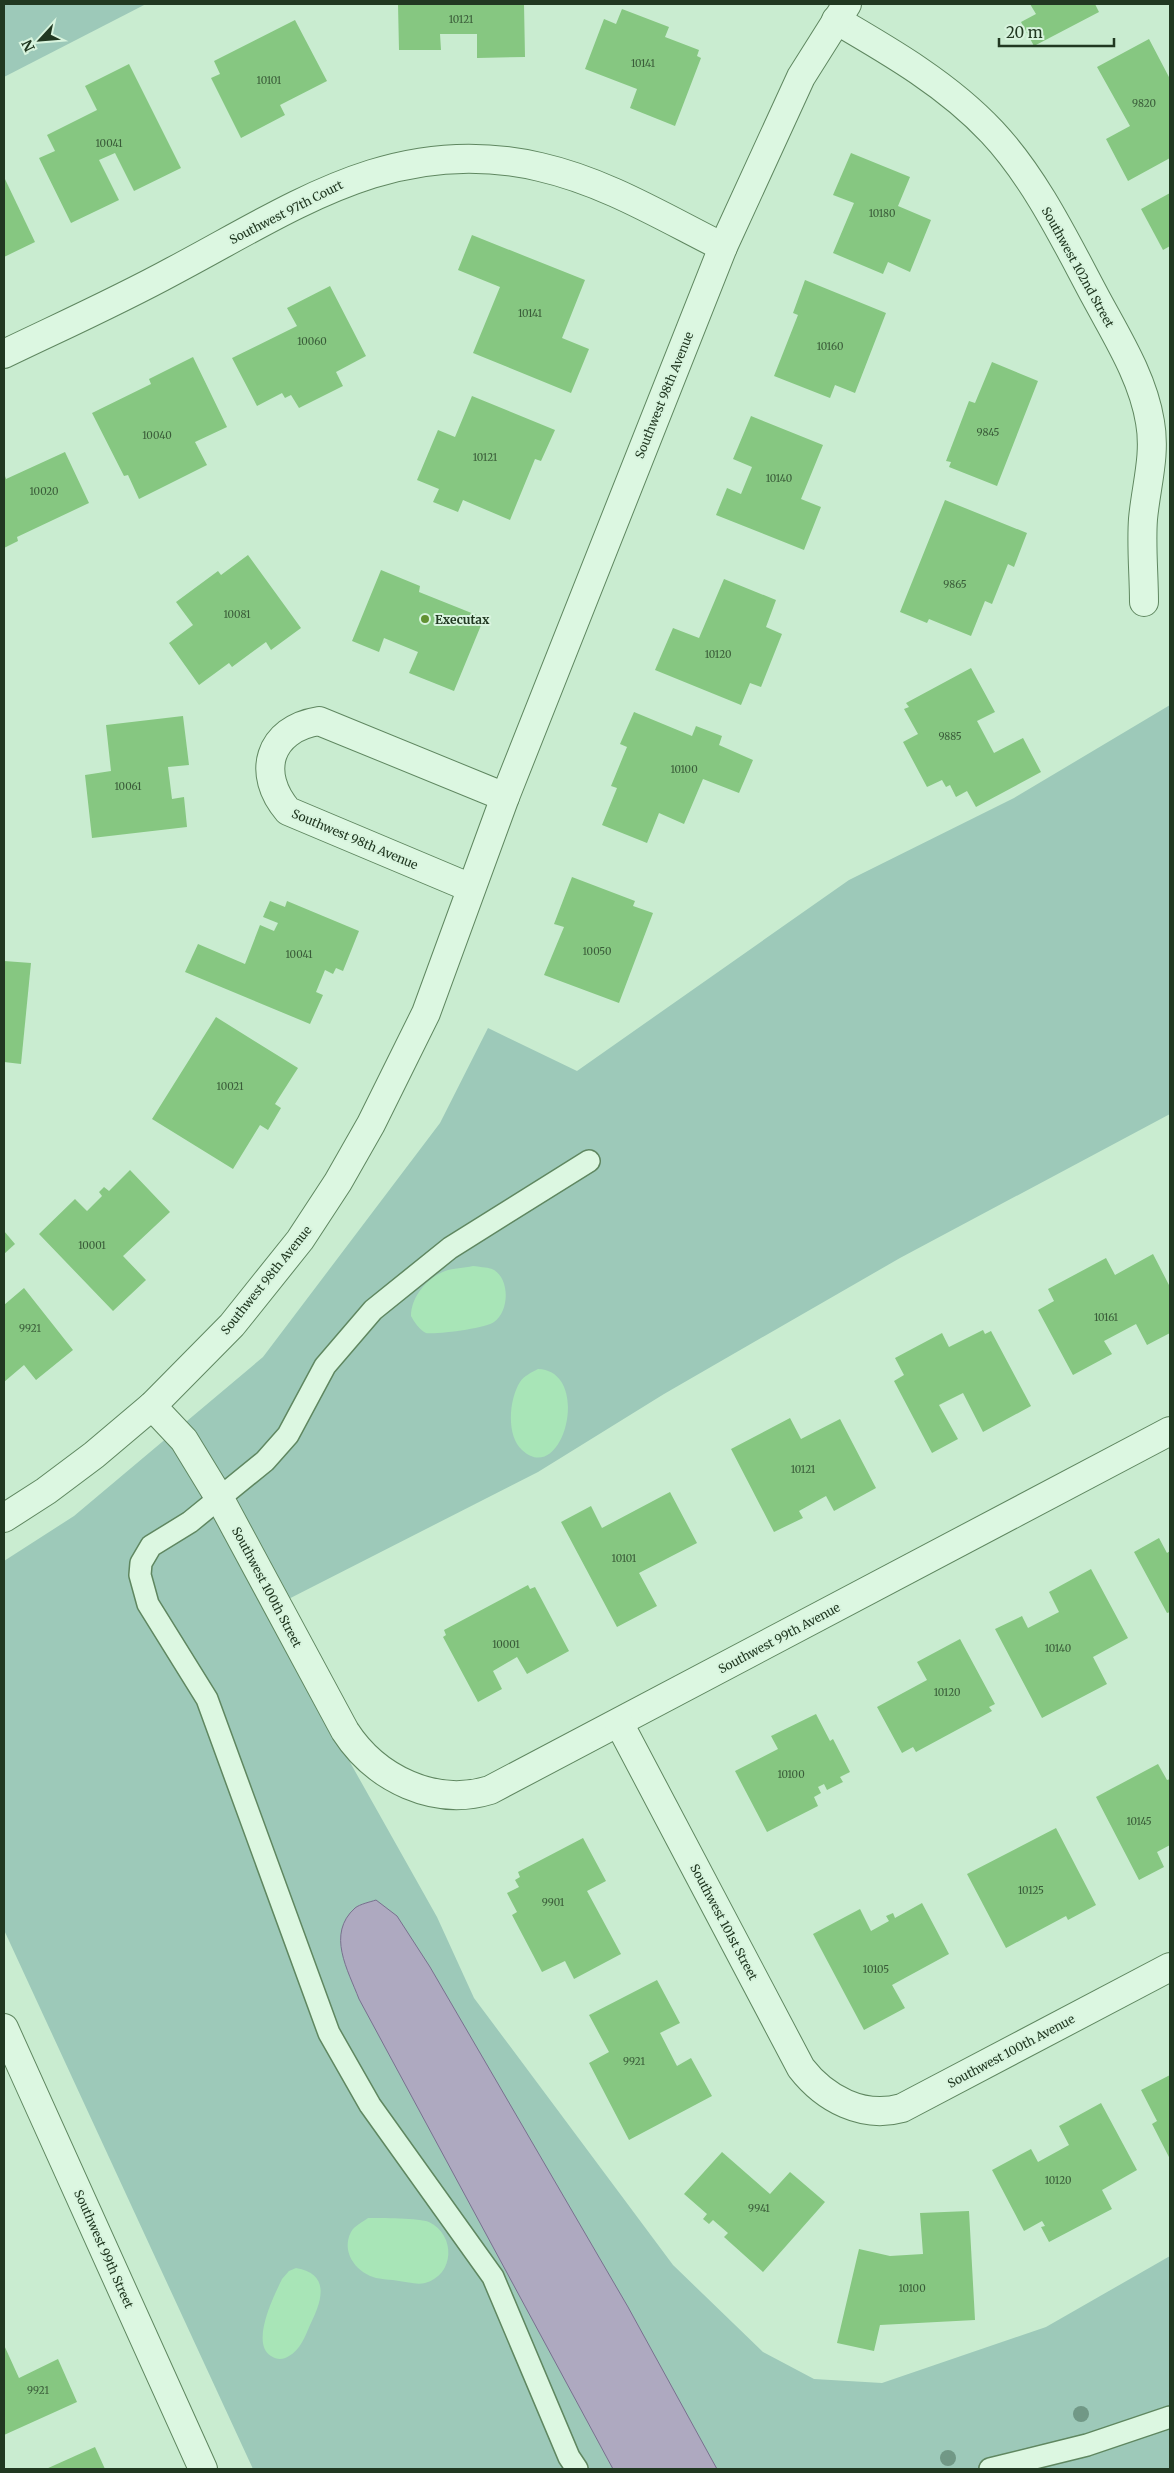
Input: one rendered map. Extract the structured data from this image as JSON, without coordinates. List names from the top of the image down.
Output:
{
  "streets": {
    "street": [
      "Southwest 97th Court",
      "Southwest 102nd Street",
      "Southwest 98th Avenue",
      "Southwest 100th Street",
      "Southwest 99th Avenue",
      "Southwest 101st Street",
      "Southwest 100th Avenue",
      "Southwest 99th Street"
    ]
  },
  "crossings": [
    ["Southwest 97th Court", "Southwest 98th Avenue"],
    ["Southwest 102nd Street", "Southwest 98th Avenue"],
    ["Southwest 98th Avenue", "Southwest 100th Street"],
    ["Southwest 100th Street", "Southwest 99th Avenue"],
    ["Southwest 99th Avenue", "Southwest 101st Street"],
    ["Southwest 101st Street", "Southwest 100th Avenue"]
  ],
  "places": ["Executax"],
  "house_numbers": [
    "10121",
    "10141",
    "10101",
    "9820",
    "10041",
    "10180",
    "10141",
    "10060",
    "10160",
    "9845",
    "10040",
    "10121",
    "10140",
    "10020",
    "9865",
    "10081",
    "10120",
    "9885",
    "10100",
    "10061",
    "10050",
    "10041",
    "10021",
    "10001",
    "10161",
    "9921",
    "10121",
    "10101",
    "10001",
    "10140",
    "10120",
    "10100",
    "10145",
    "10125",
    "9901",
    "10105",
    "9921",
    "10120",
    "9941",
    "10100",
    "9921"
  ],
  "scale_bar": "20 m",
  "north": "bottom left"
}
